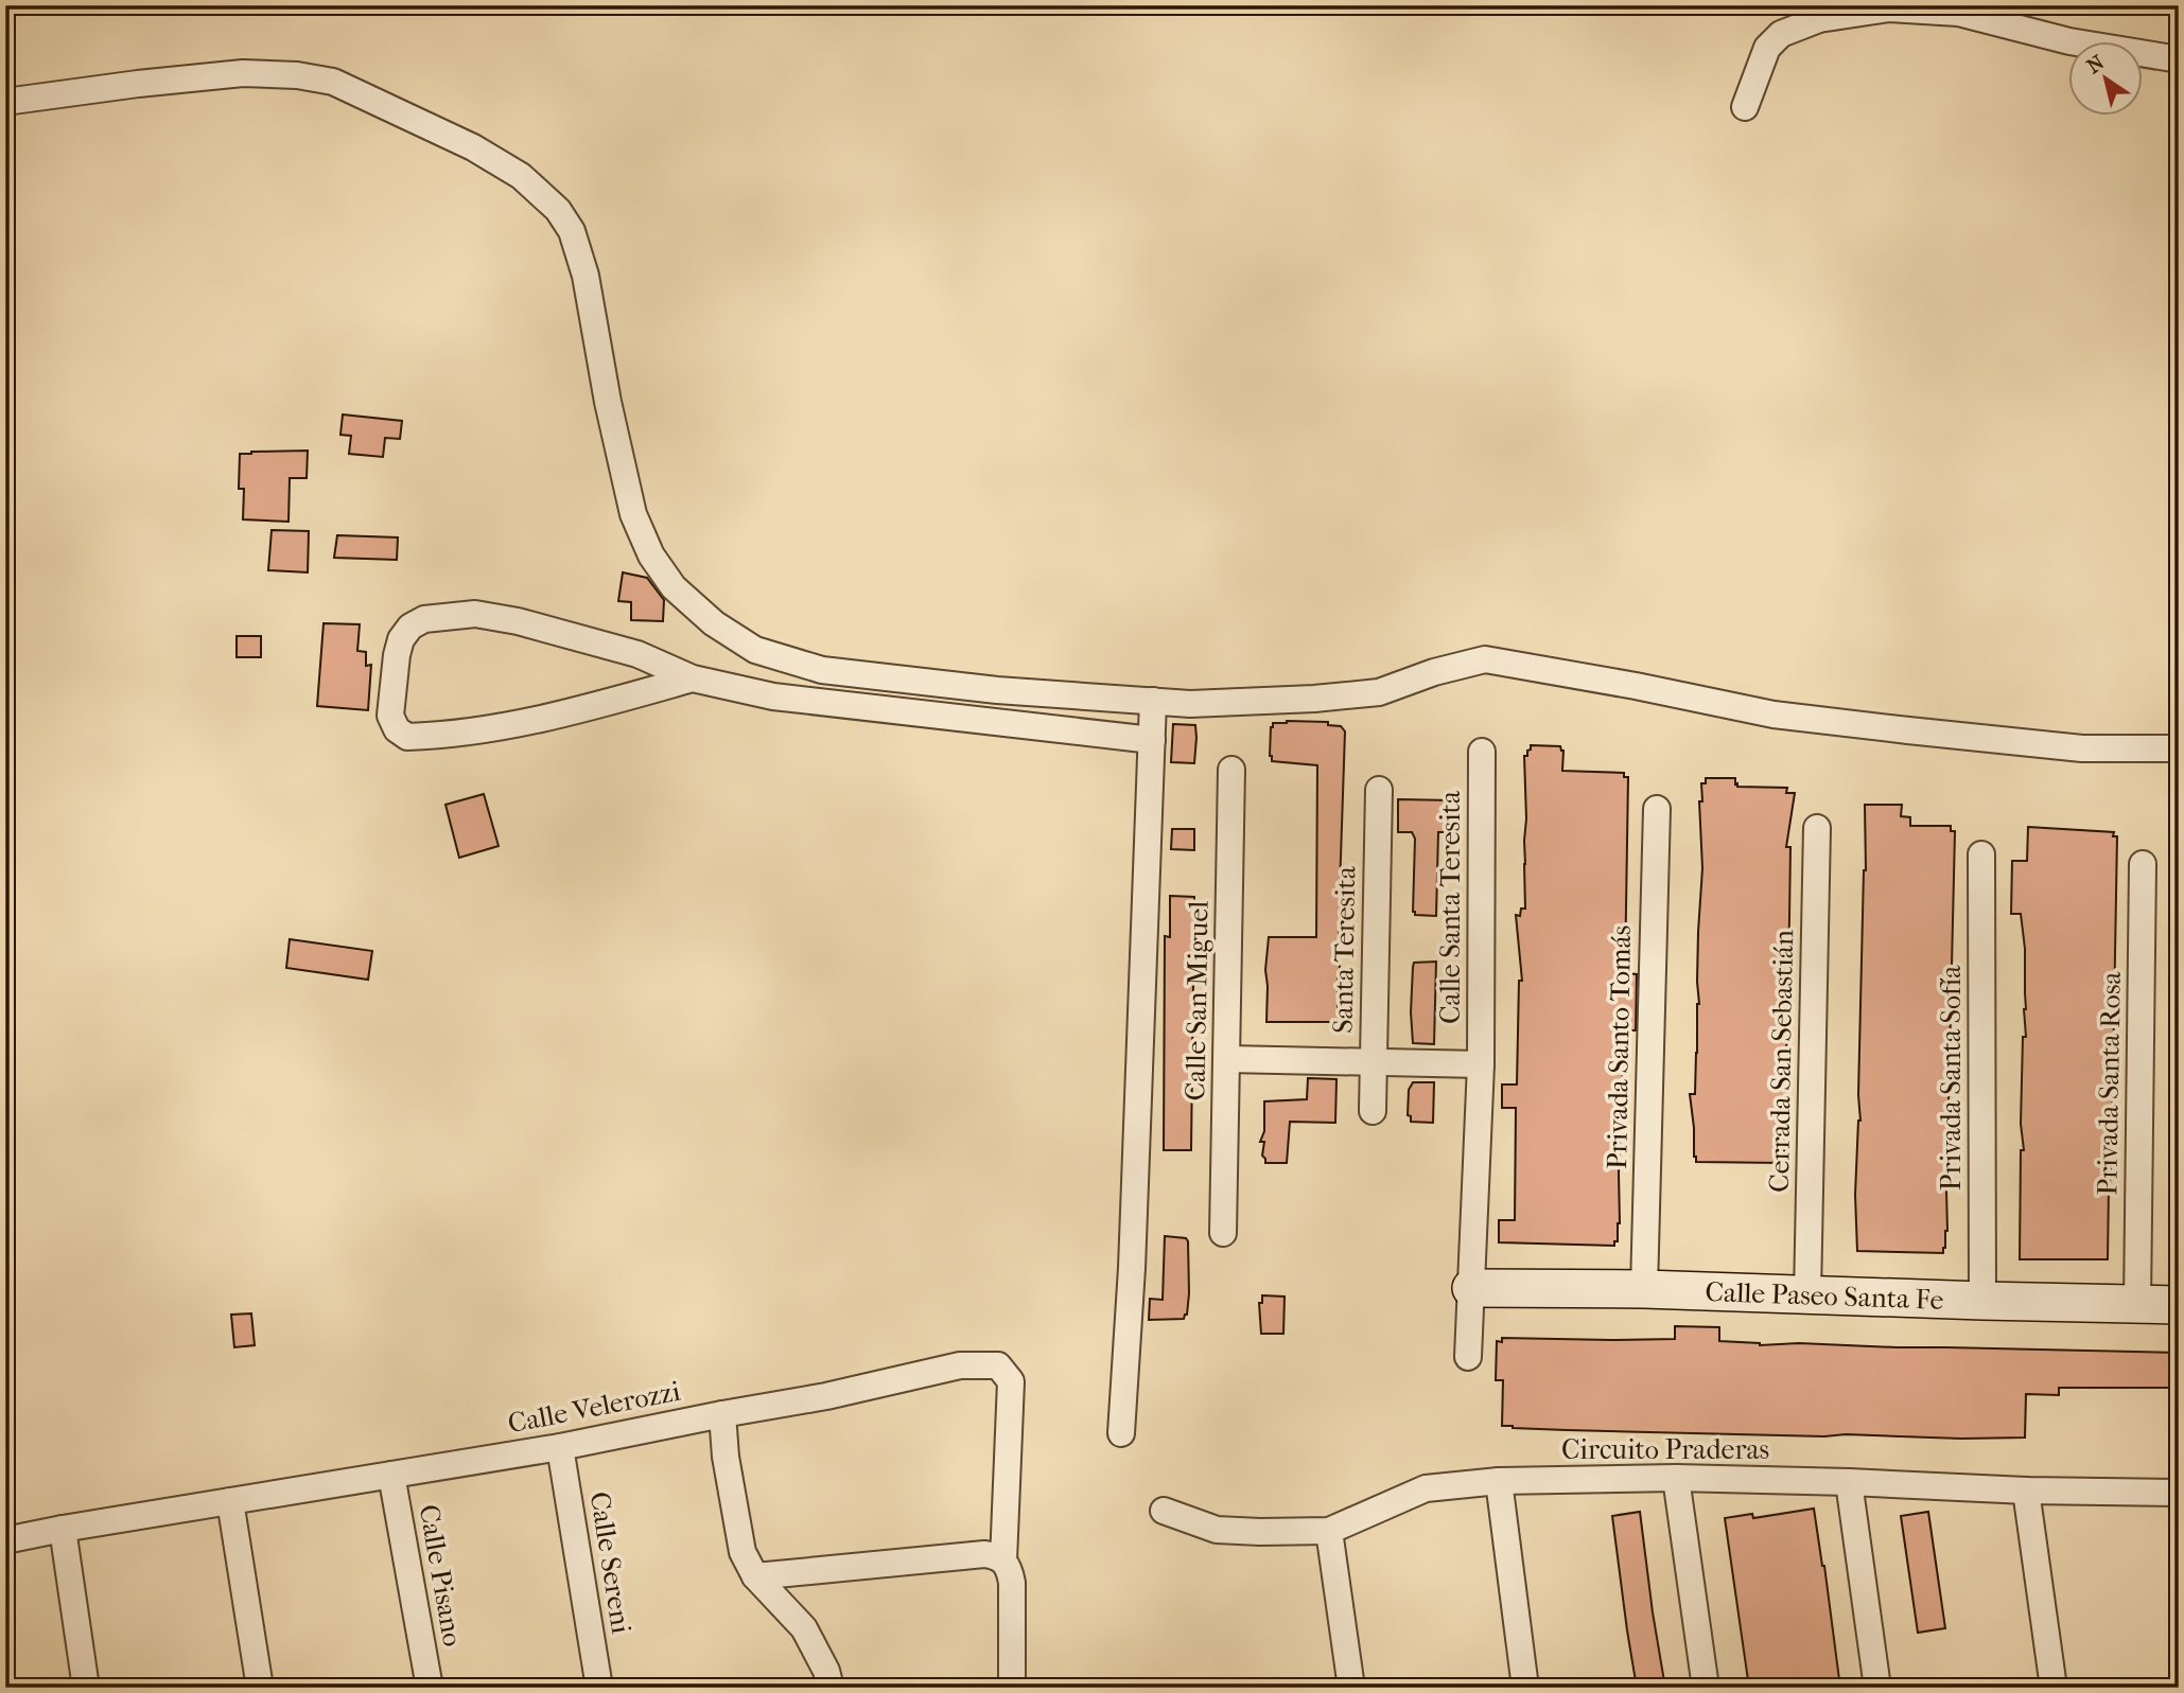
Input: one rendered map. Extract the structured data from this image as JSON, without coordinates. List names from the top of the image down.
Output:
{
  "streets": {
    "street": [
      "Calle Santa Teresita",
      "Santa Teresita",
      "Calle San Miguel",
      "Privada Santo Tomás",
      "Cerrada San Sebastián",
      "Privada Santa Sofía",
      "Privada Santa Rosa",
      "Calle Paseo Santa Fe",
      "Calle Velerozzi",
      "Circuito Praderas",
      "Calle Sereni",
      "Calle Pisano"
    ]
  },
  "crossings": [
    ["Calle Santa Teresita", "Santa Teresita"],
    ["Calle Santa Teresita", "Calle San Miguel"],
    ["Calle Santa Teresita", "Calle Paseo Santa Fe"],
    ["Privada Santo Tomás", "Calle Paseo Santa Fe"],
    ["Cerrada San Sebastián", "Calle Paseo Santa Fe"],
    ["Privada Santa Sofía", "Calle Paseo Santa Fe"],
    ["Privada Santa Rosa", "Calle Paseo Santa Fe"],
    ["Calle Velerozzi", "Calle Sereni"],
    ["Calle Velerozzi", "Calle Pisano"]
  ],
  "north": "top left"
}
